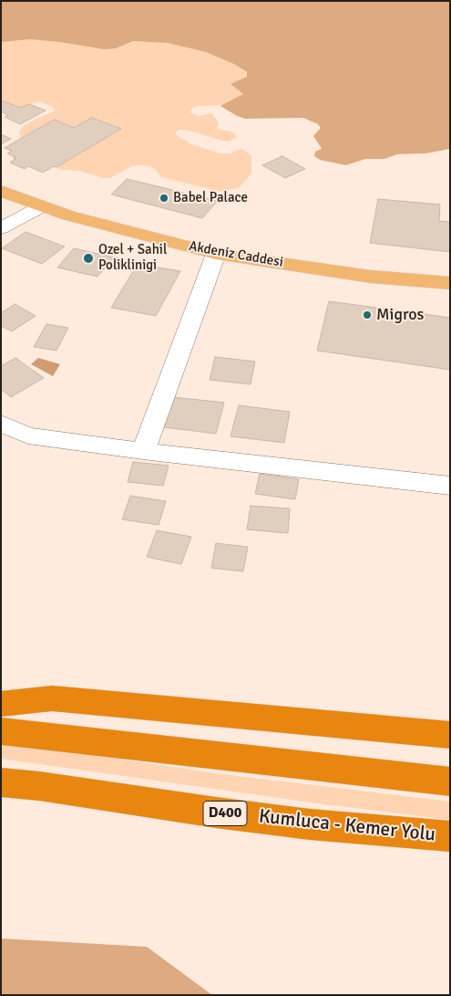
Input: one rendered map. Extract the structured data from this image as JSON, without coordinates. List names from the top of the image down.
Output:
{
  "streets": {
    "highway": ["D400", "Kumluca - Kemer Yolu"],
    "main road": ["Akdeniz Caddesi"]
  },
  "places": ["Babel Palace", "Ozel + Sahil Poliklinigi", "Migros"]
}
